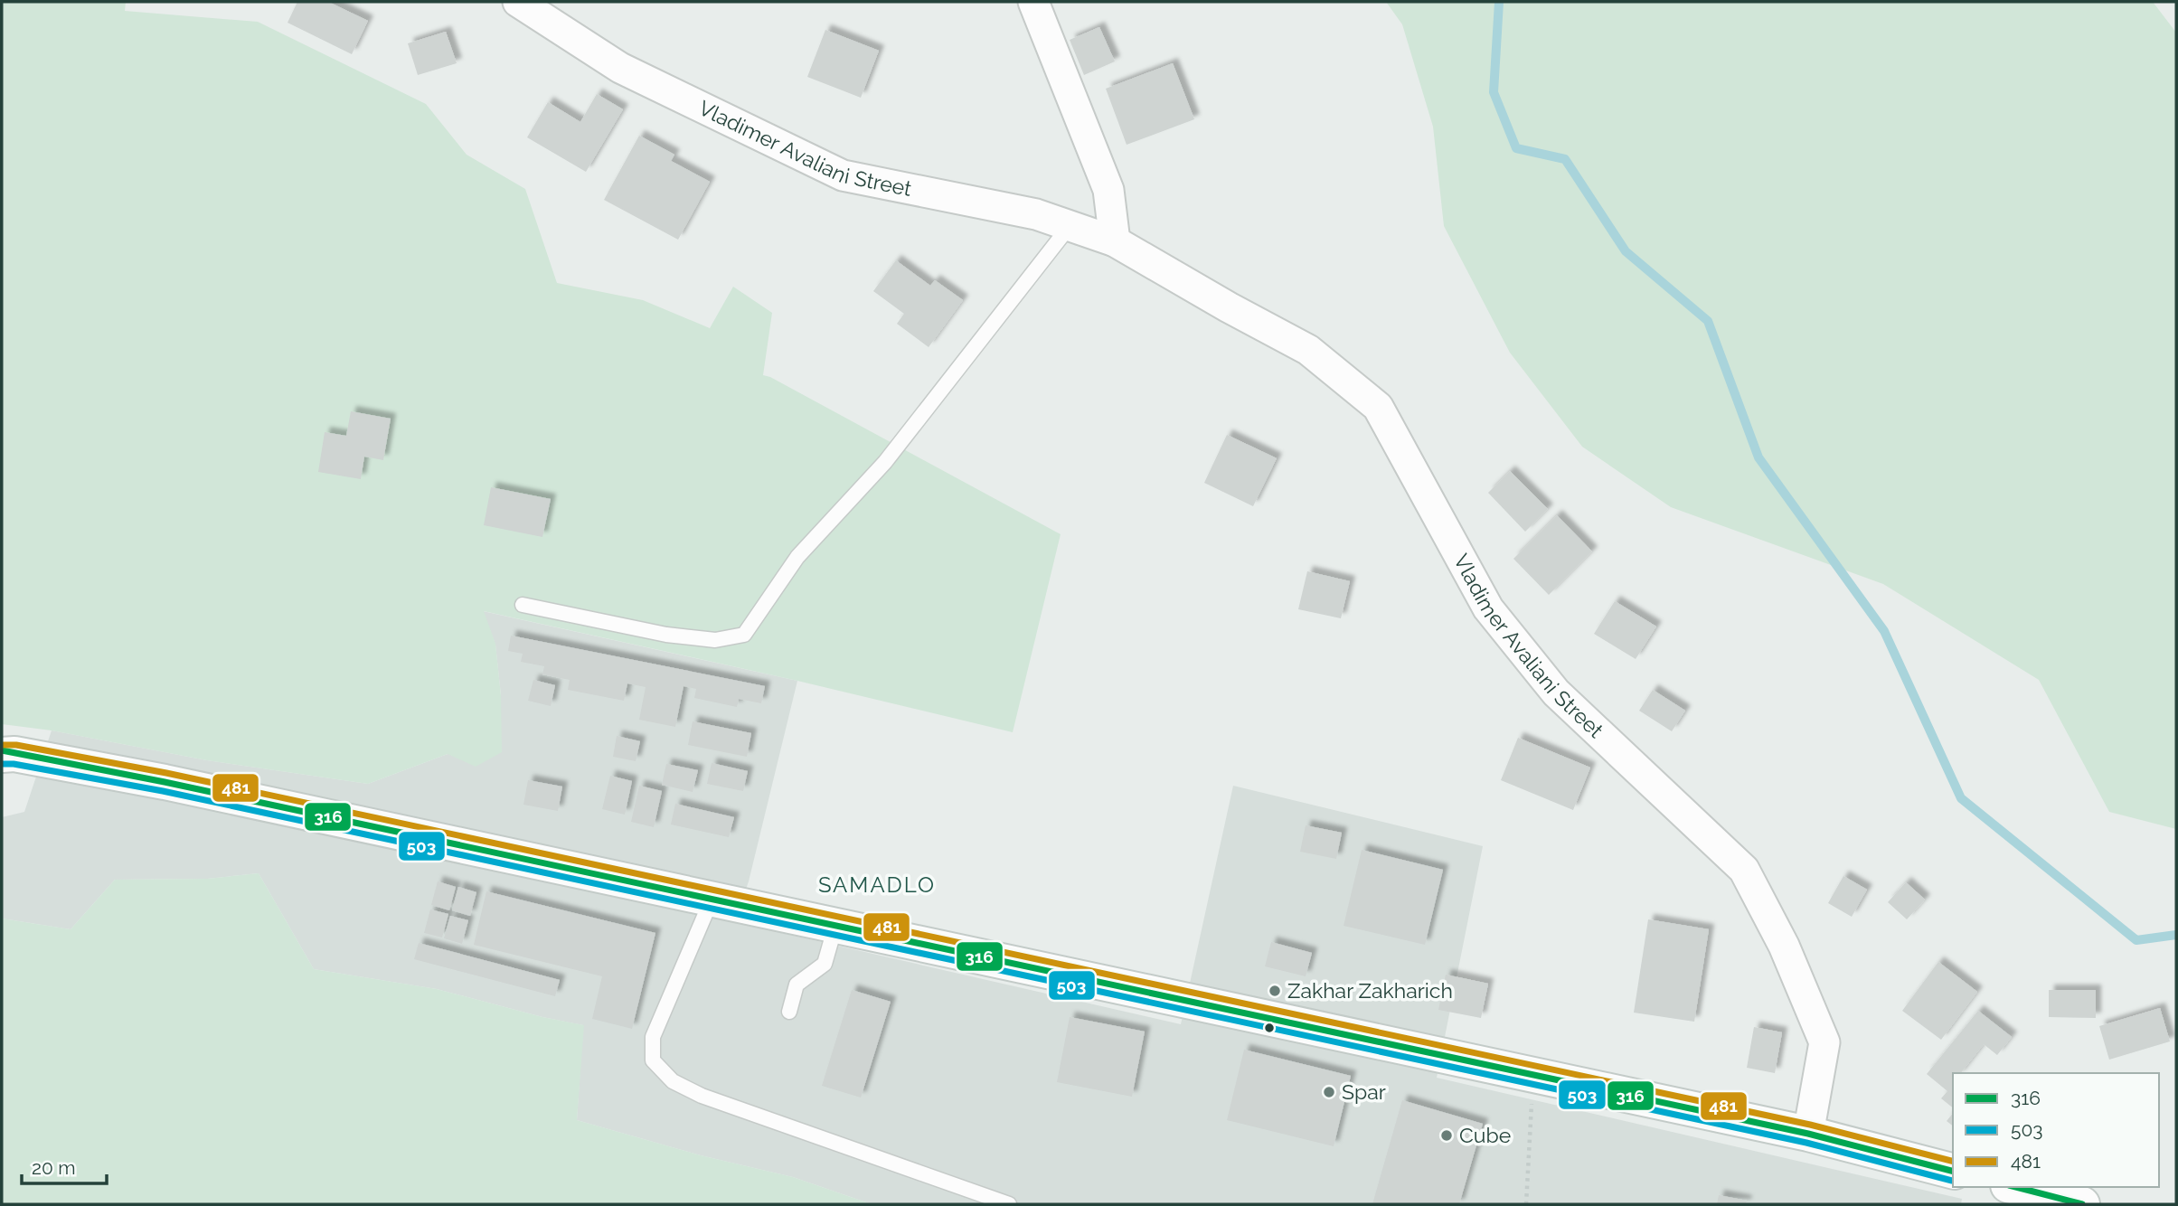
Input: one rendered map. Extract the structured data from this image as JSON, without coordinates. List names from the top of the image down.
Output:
{
  "streets": {
    "street": ["Vladimer Avaliani Street"]
  },
  "districts": ["SAMADLO"],
  "places": ["Zakhar Zakharich", "Spar", "Cube"],
  "lines": ["transit line 481", "transit line 316", "transit line 503"],
  "legend": ["316", "503", "481"],
  "scale_bar": "20 m"
}
